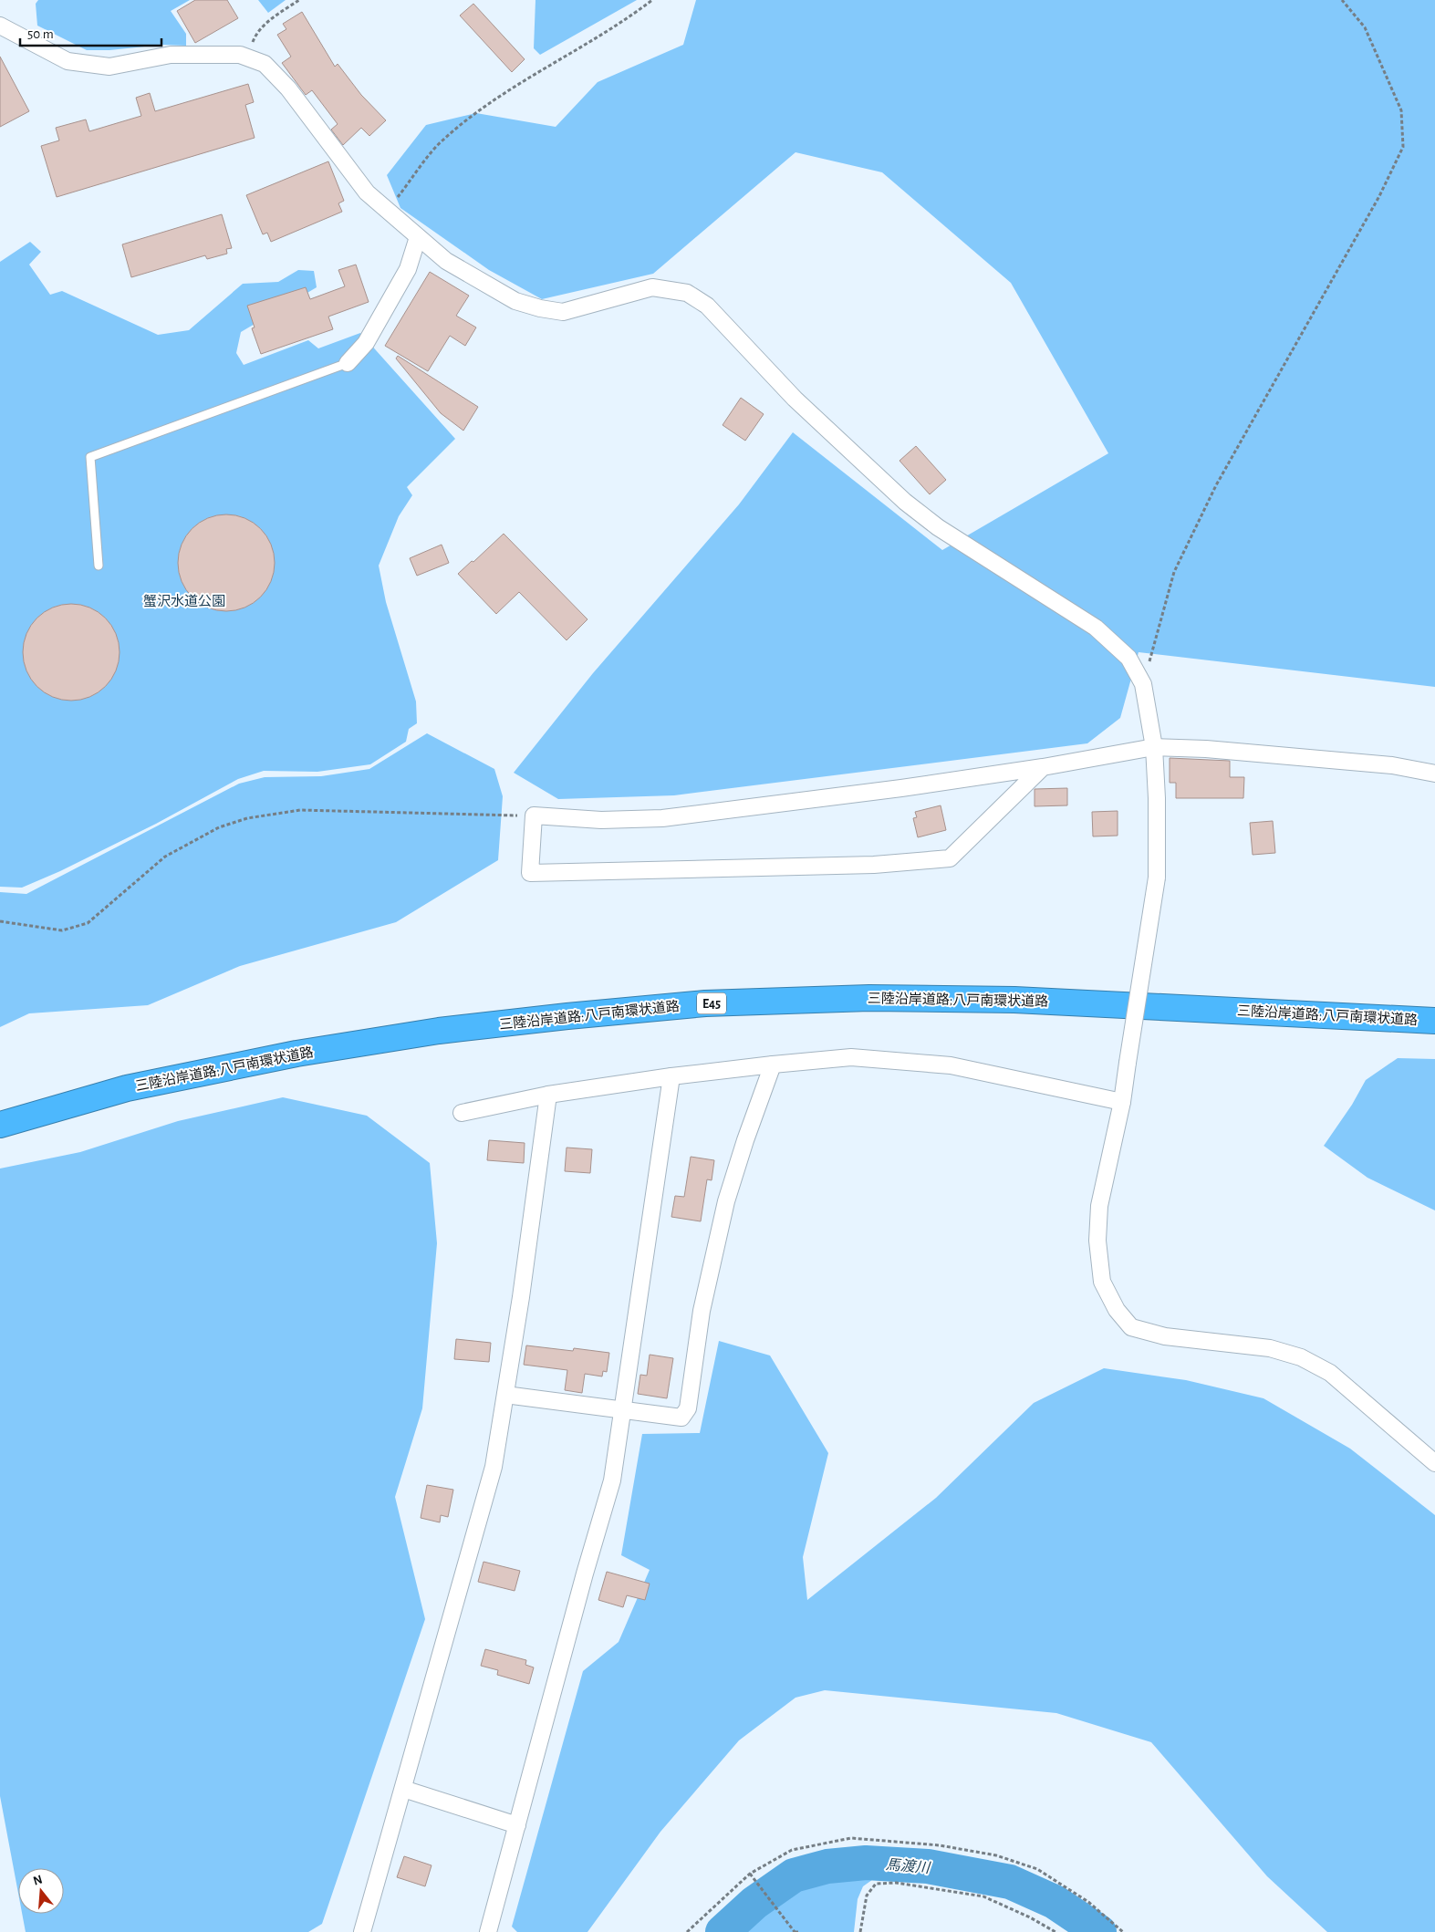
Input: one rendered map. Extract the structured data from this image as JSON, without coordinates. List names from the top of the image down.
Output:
{
  "streets": {
    "highway": ["三陸沿岸道路;八戸南環状道路", "E45"]
  },
  "water": ["馬渡川"],
  "parks": ["蟹沢水道公園"],
  "scale_bar": "50 m",
  "north": "top"
}
